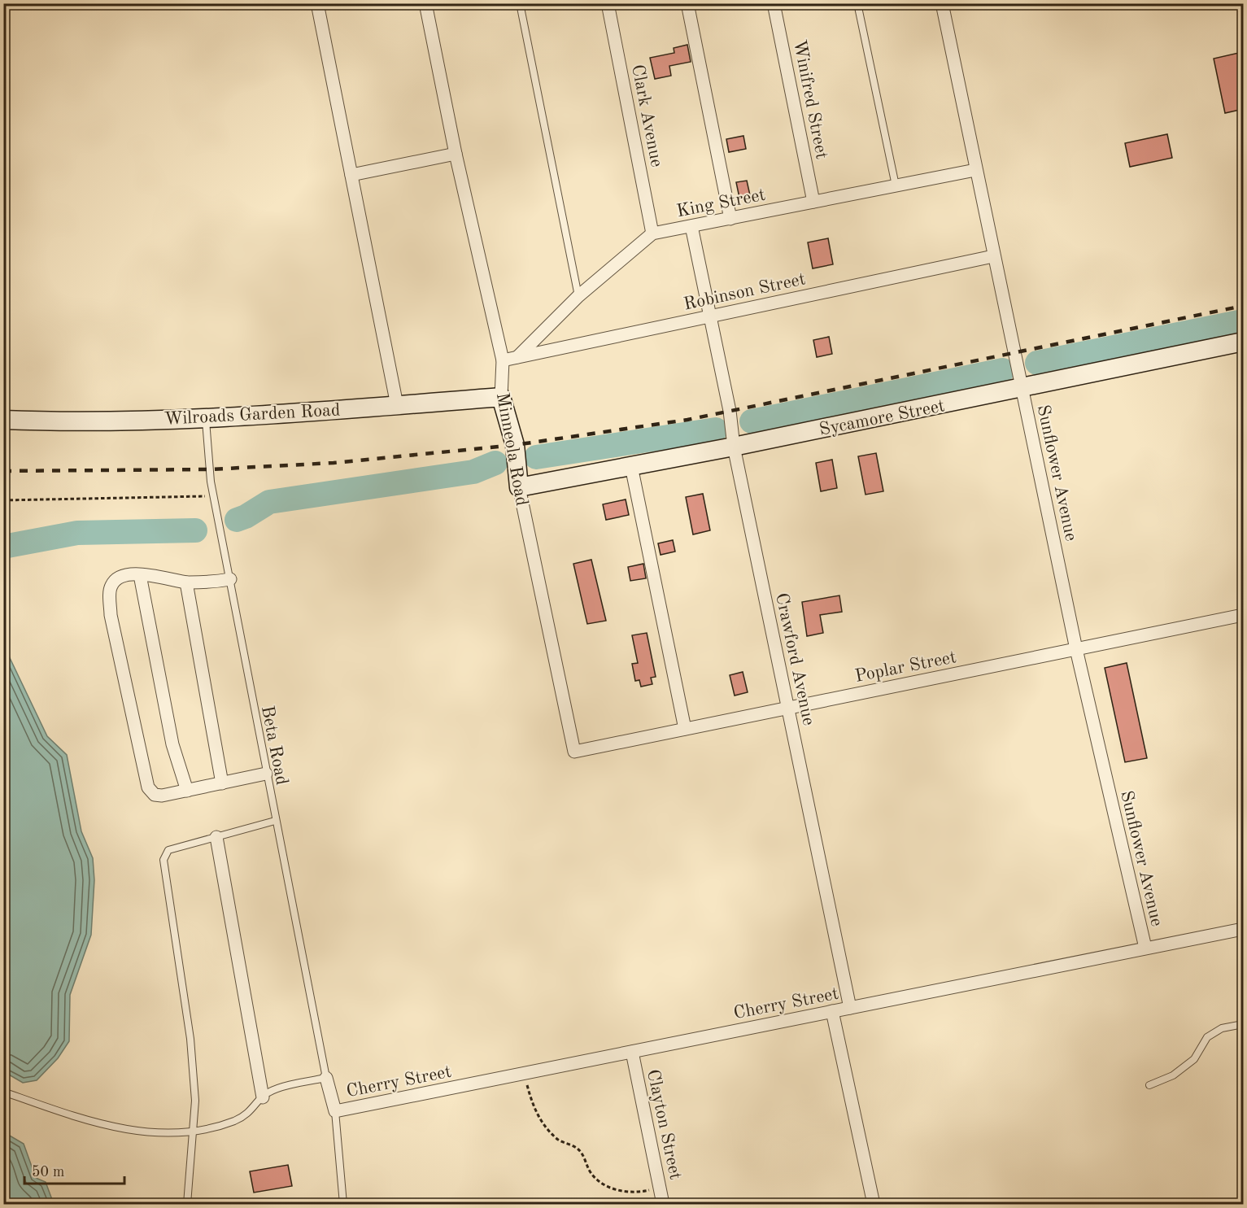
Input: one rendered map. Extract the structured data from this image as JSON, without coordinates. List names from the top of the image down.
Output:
{
  "streets": {
    "street": [
      "Winifred Street",
      "Clark Avenue",
      "King Street",
      "Robinson Street",
      "Wilroads Garden Road",
      "Sycamore Street",
      "Minneola Road",
      "Sunflower Avenue",
      "Crawford Avenue",
      "Poplar Street",
      "Cherry Street",
      "Clayton Street"
    ],
    "lane": ["Beta Road"]
  },
  "crossings": [
    ["Winifred Street", "King Street"],
    ["Clark Avenue", "King Street"],
    ["King Street", "Robinson Street"],
    ["King Street", "Sunflower Avenue"],
    ["King Street", "Crawford Avenue"],
    ["Robinson Street", "Minneola Road"],
    ["Robinson Street", "Sunflower Avenue"],
    ["Robinson Street", "Crawford Avenue"],
    ["Wilroads Garden Road", "Minneola Road"],
    ["Wilroads Garden Road", "Beta Road"],
    ["Sycamore Street", "Minneola Road"],
    ["Sycamore Street", "Sunflower Avenue"],
    ["Sycamore Street", "Crawford Avenue"],
    ["Minneola Road", "Poplar Street"],
    ["Sunflower Avenue", "Poplar Street"],
    ["Sunflower Avenue", "Cherry Street"],
    ["Crawford Avenue", "Poplar Street"],
    ["Crawford Avenue", "Cherry Street"],
    ["Beta Road", "Cherry Street"],
    ["Cherry Street", "Clayton Street"]
  ],
  "scale_bar": "50 m"
}
